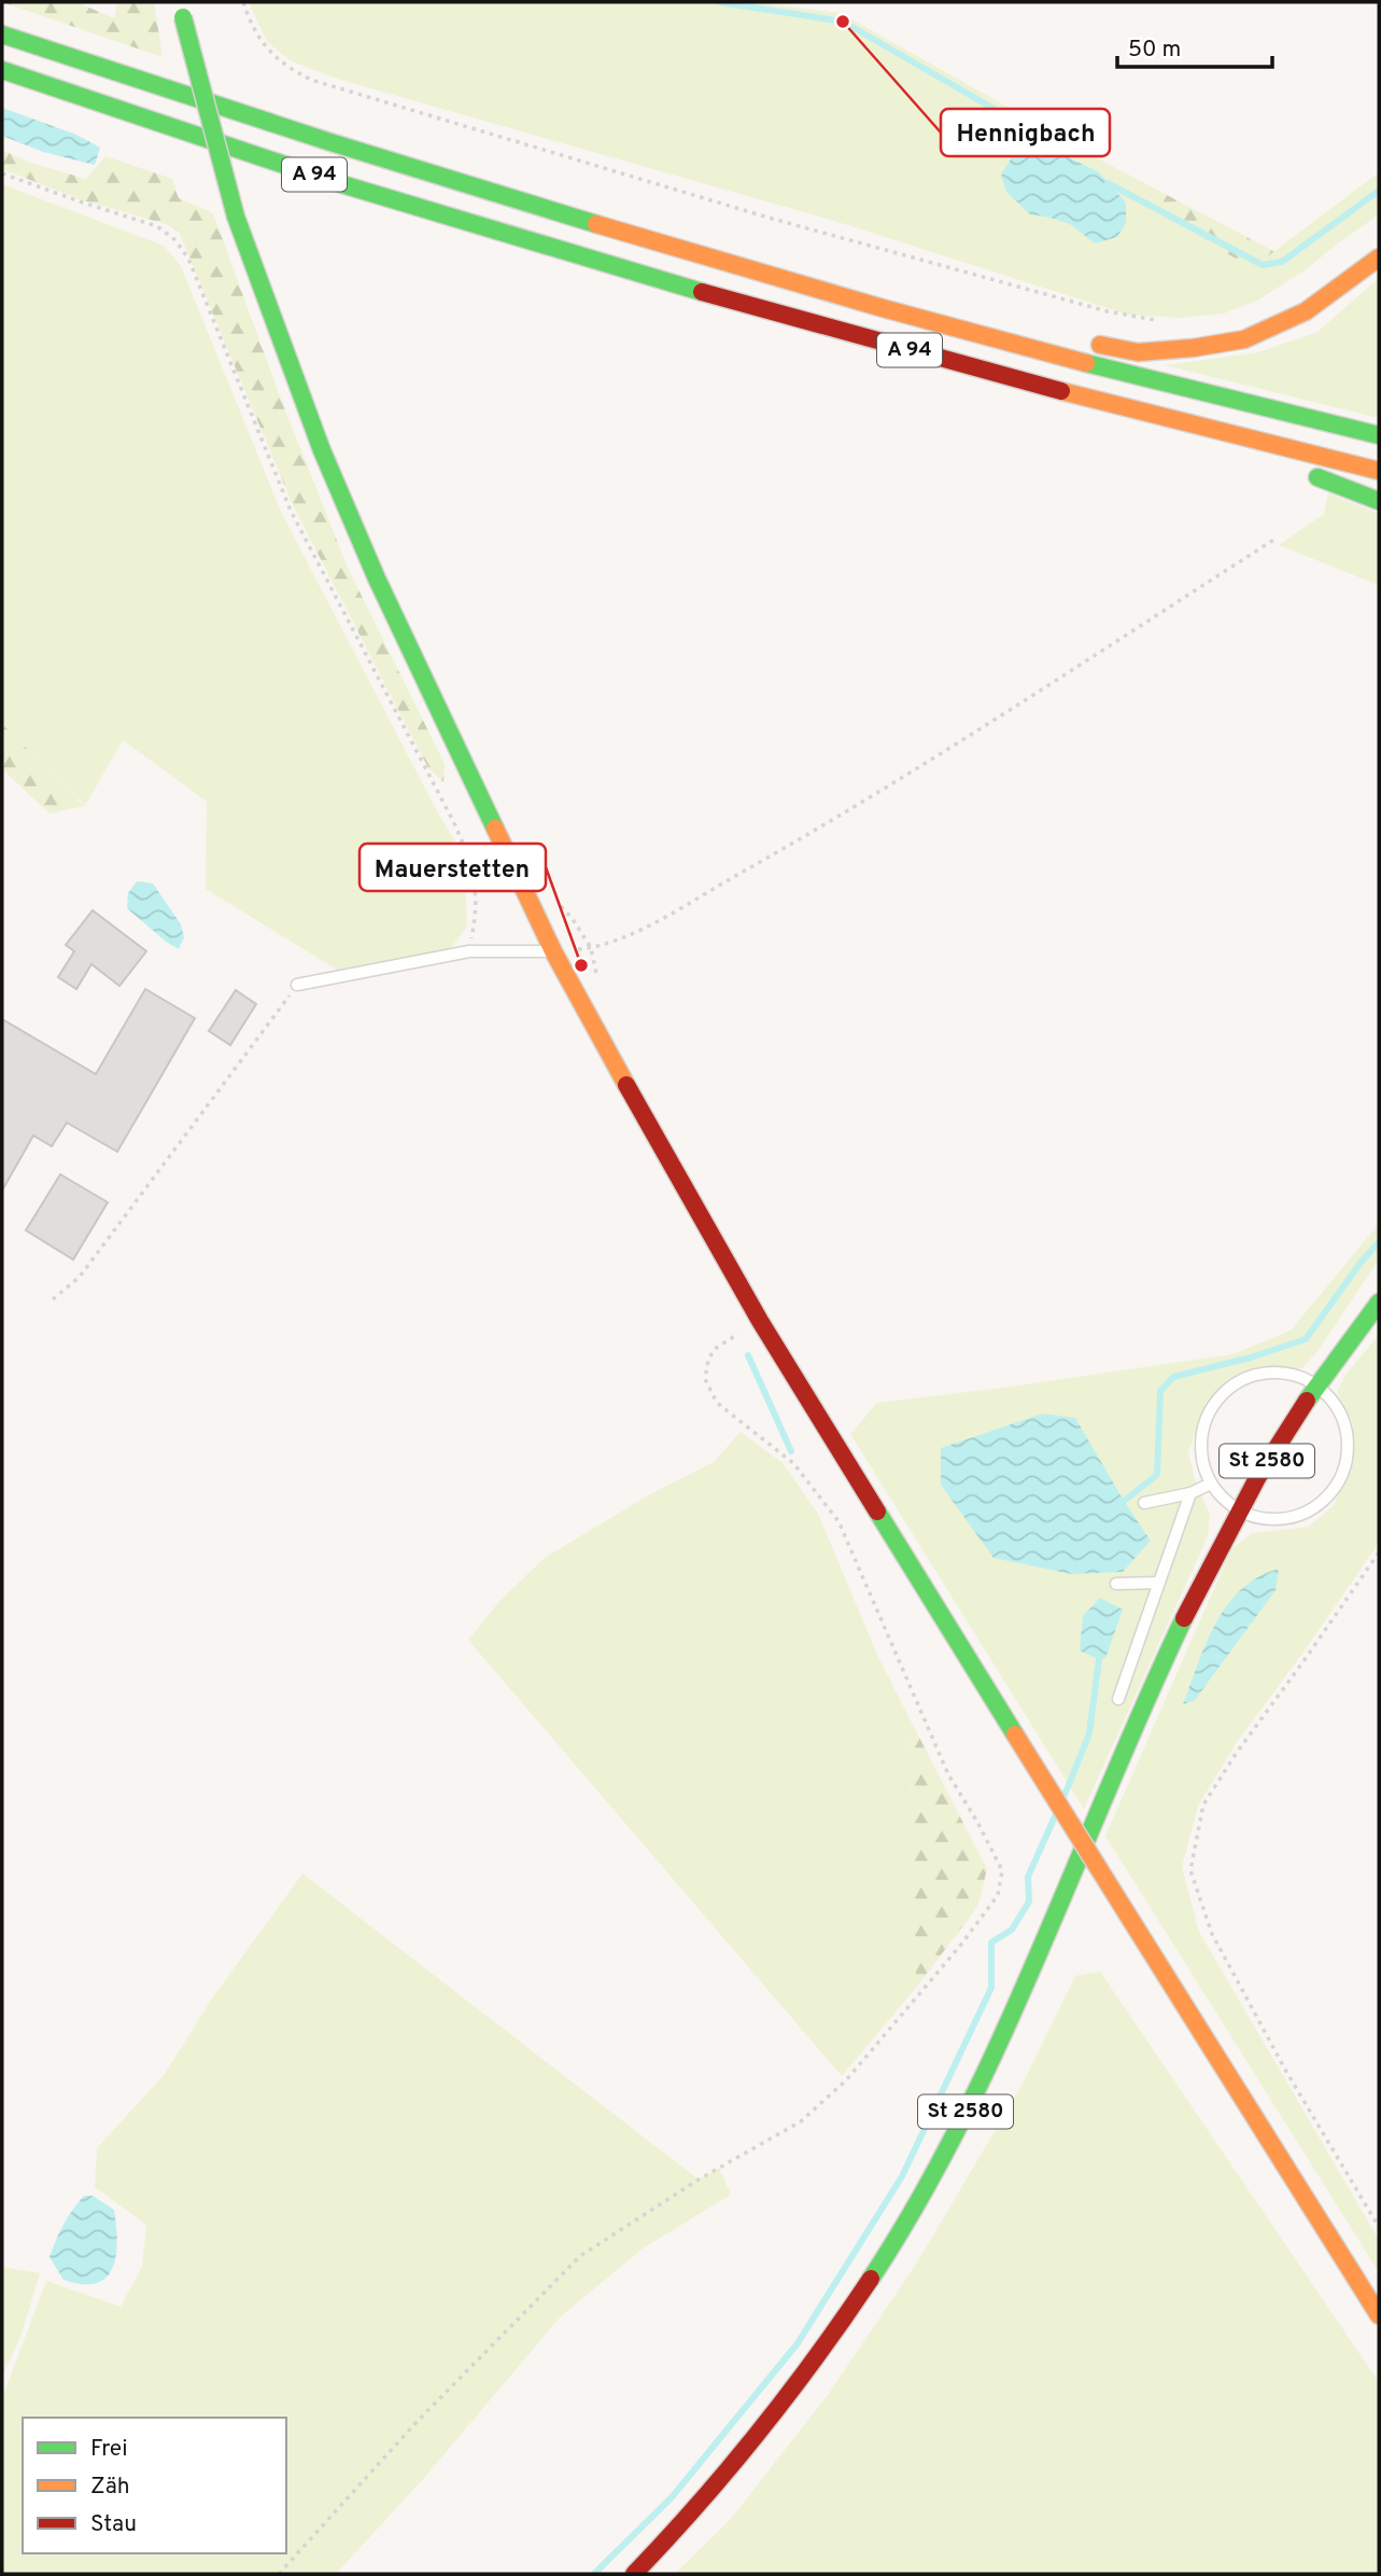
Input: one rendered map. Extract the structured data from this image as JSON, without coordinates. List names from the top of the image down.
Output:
{
  "streets": {
    "main road": ["A 94", "St 2580"]
  },
  "places": ["Hennigbach", "Mauerstetten"],
  "legend": ["Frei", "Zäh", "Stau"],
  "scale_bar": "50 m"
}
